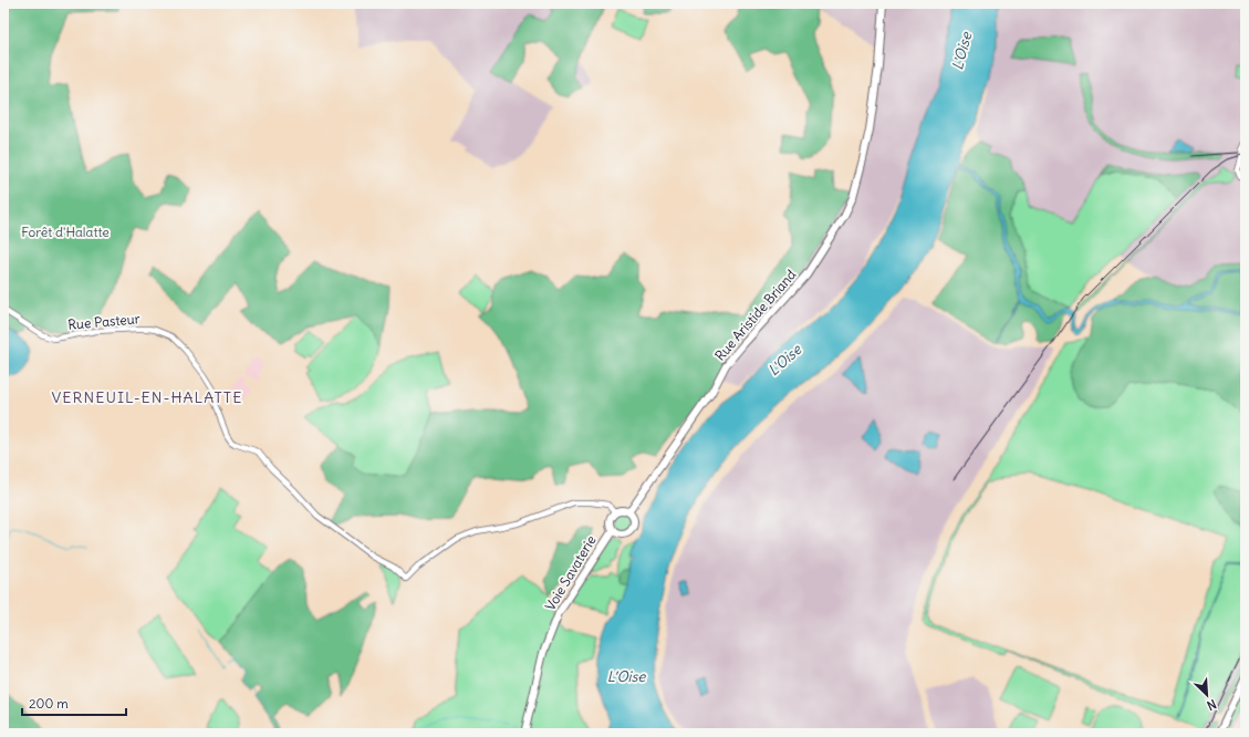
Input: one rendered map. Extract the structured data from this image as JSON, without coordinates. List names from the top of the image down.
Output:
{
  "streets": {
    "main road": ["Rue Aristide Briand", "Voie Savaterie"],
    "street": ["Rue Pasteur"]
  },
  "crossings": [
    ["Rue Aristide Briand", "Rue Pasteur"],
    ["Rue Aristide Briand", "Voie Savaterie"],
    ["Rue Pasteur", "Voie Savaterie"]
  ],
  "districts": ["VERNEUIL-EN-HALATTE"],
  "water": ["L'Oise", "L’Oise"],
  "parks": ["Forêt d'Halatte"],
  "scale_bar": "200 m",
  "north": "bottom right"
}
